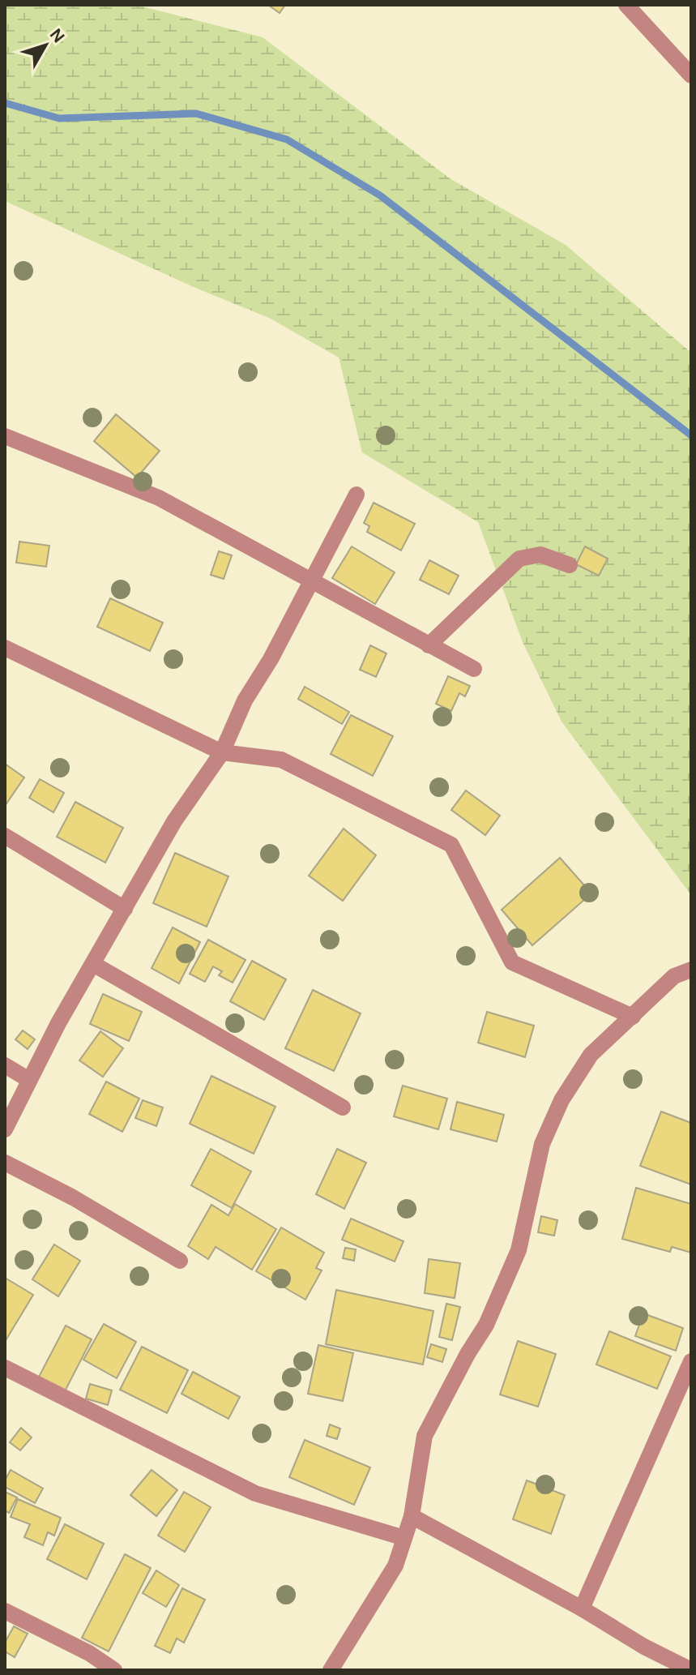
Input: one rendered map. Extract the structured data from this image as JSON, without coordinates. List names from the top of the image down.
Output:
{
  "north": "top right"
}
